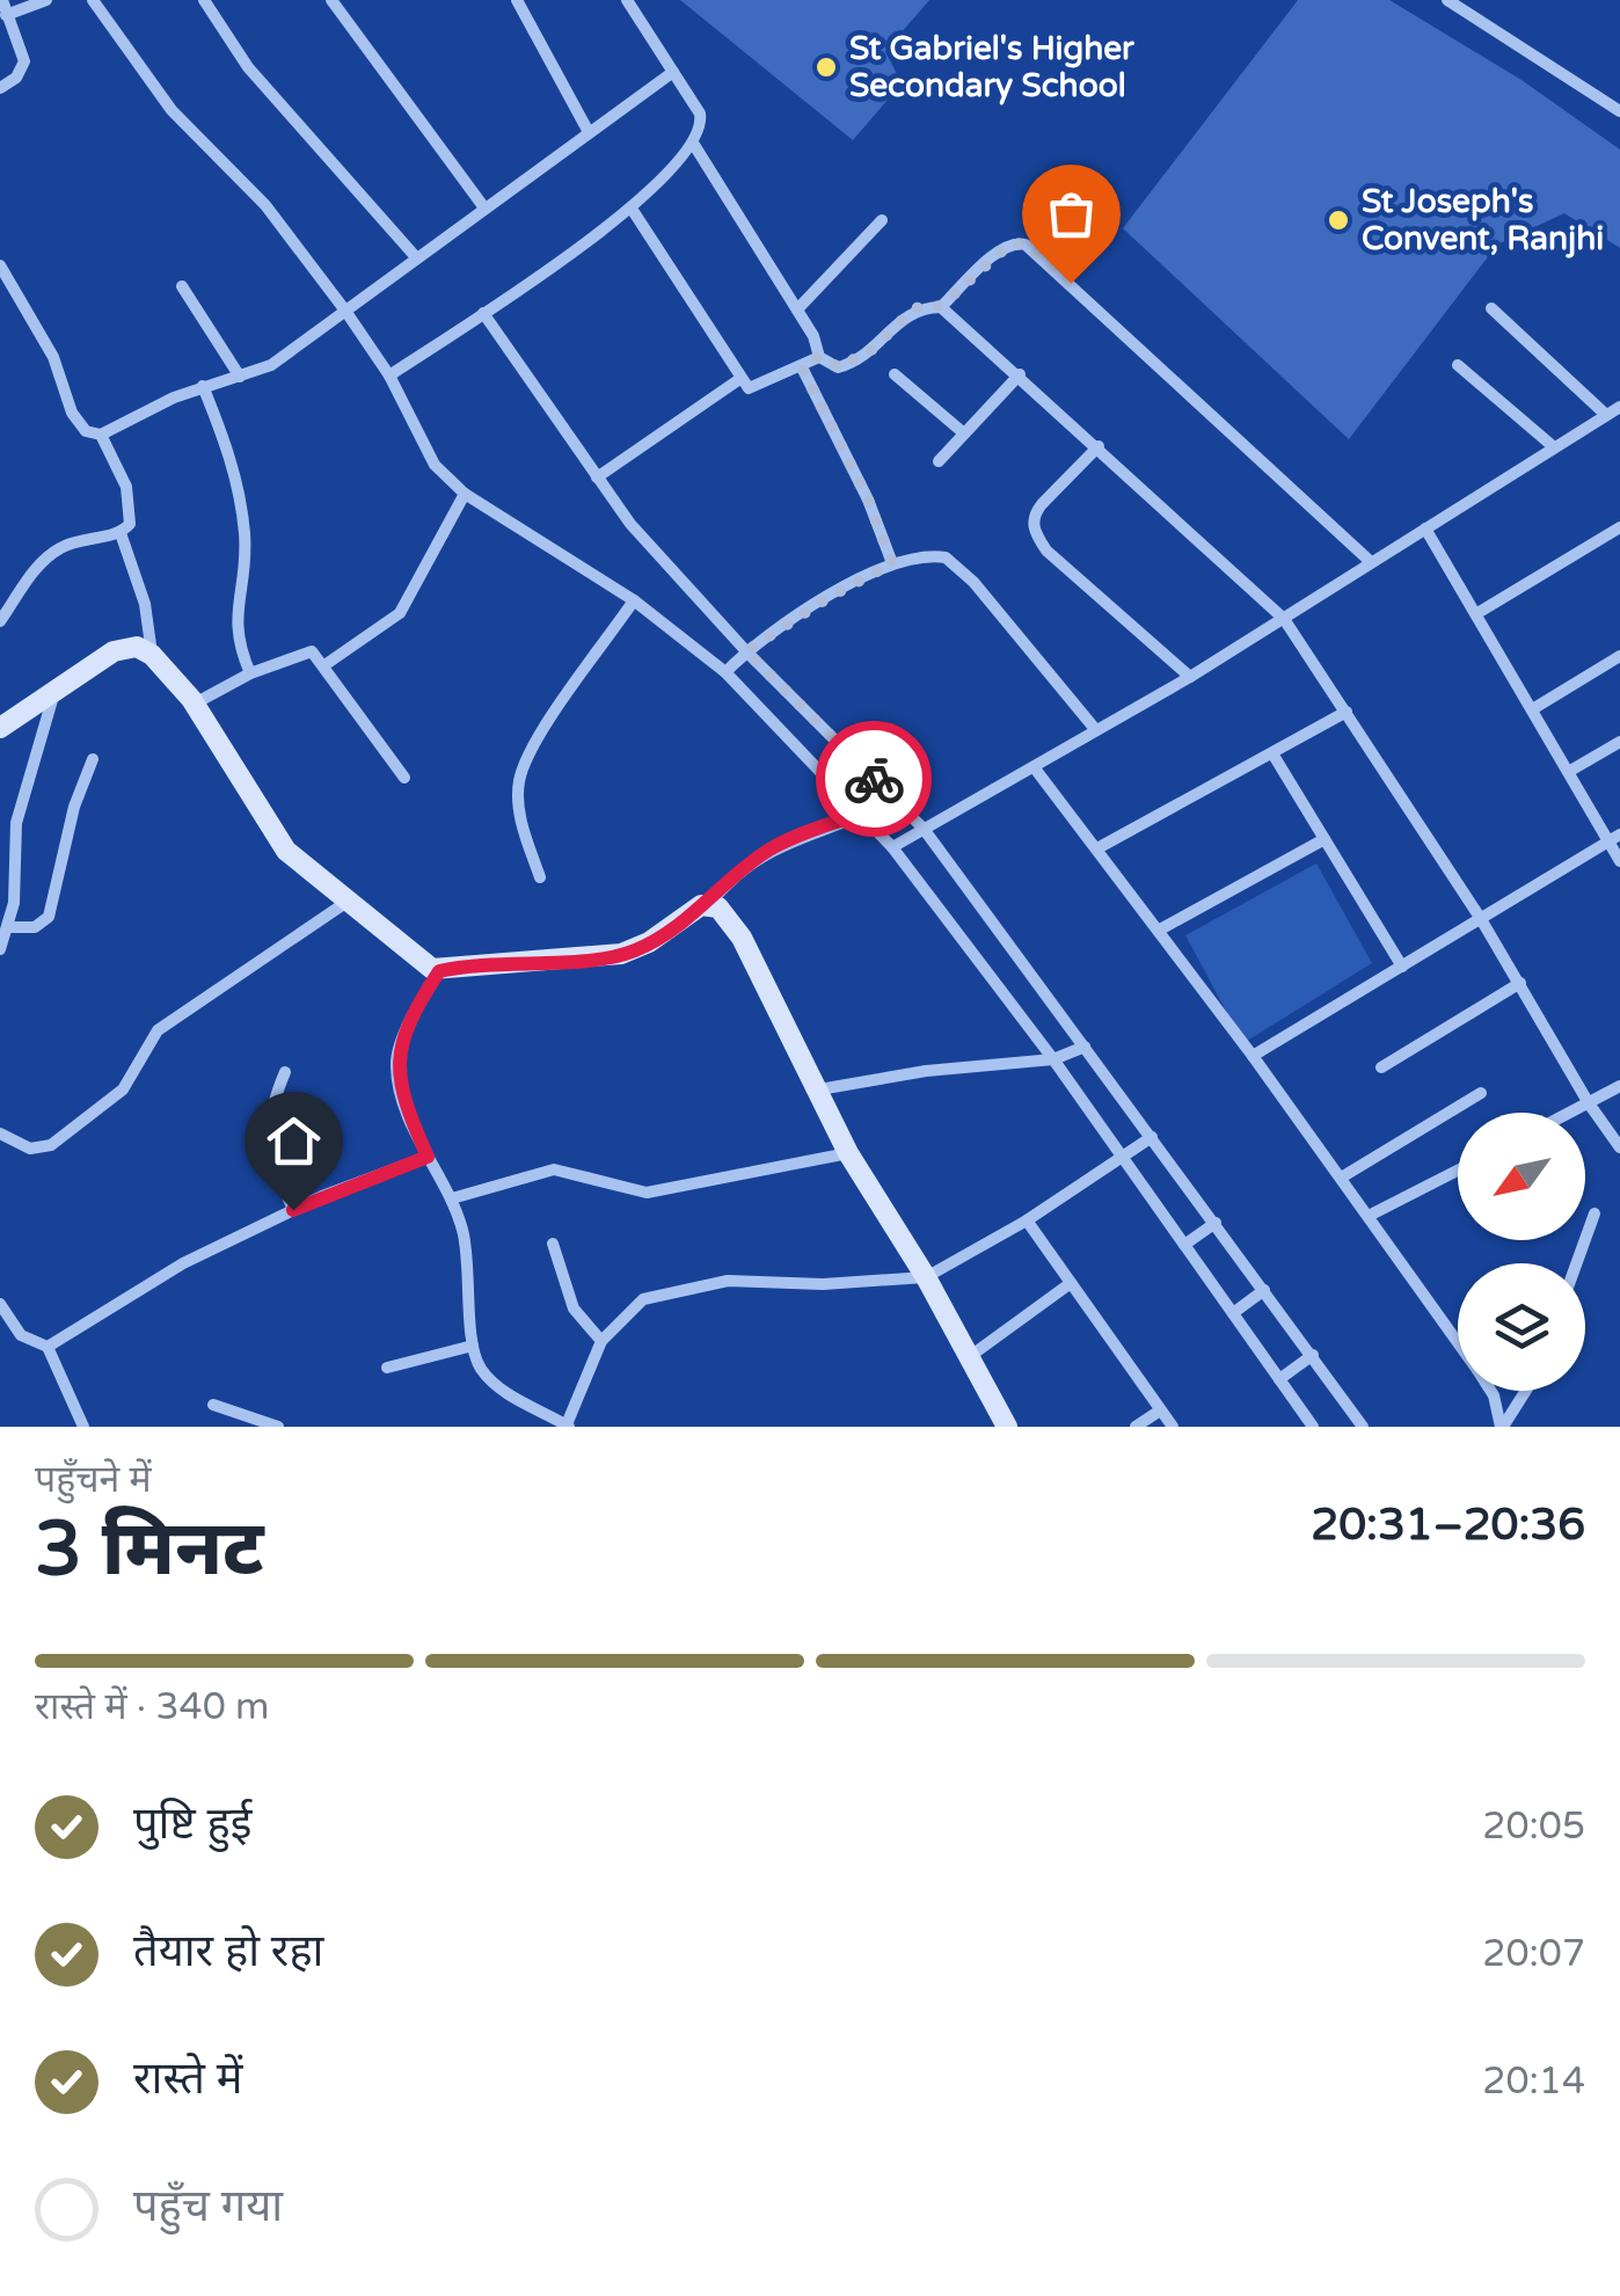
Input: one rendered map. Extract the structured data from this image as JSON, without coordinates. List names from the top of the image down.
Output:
{
  "places": ["St Gabriel's Higher Secondary School", "St Joseph's Convent, Ranjhi"],
  "north": "bottom left",
  "page": {
    "heading": ["3 मिनट", "पहुँचने में", "20:31–20:36"],
    "bar": "रास्ते में · 340 m",
    "list": [
      ["पुष्टि हुई", "20:05"],
      ["तैयार हो रहा", "20:07"],
      ["रास्ते में", "20:14"],
      "पहुँच गया"
    ]
  }
}
